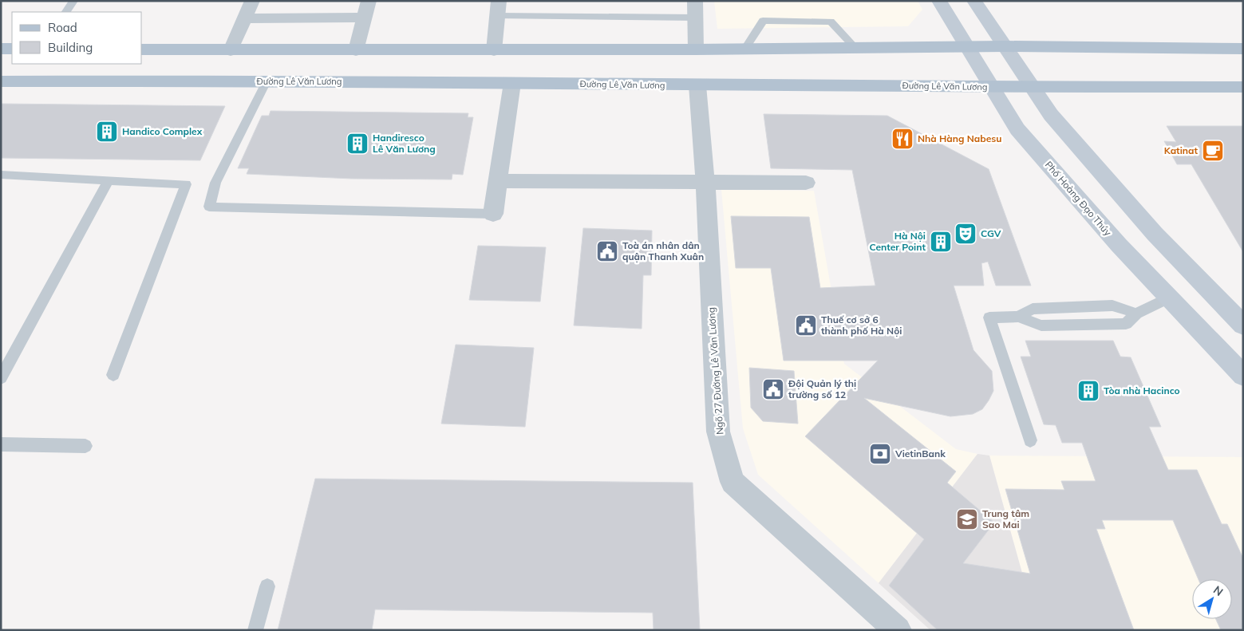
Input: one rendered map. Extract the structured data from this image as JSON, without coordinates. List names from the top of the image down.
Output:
{
  "streets": {
    "main road": ["Đường Lê Văn Lương", "Phố Hoàng Đạo Thúy"],
    "street": ["Ngõ 27 Đường Lê Văn Lương"]
  },
  "crossings": [
    ["Đường Lê Văn Lương", "Phố Hoàng Đạo Thúy"],
    ["Đường Lê Văn Lương", "Ngõ 27 Đường Lê Văn Lương"]
  ],
  "places": {
    "building": [
      "Handico Complex",
      "Handiresco Lê Văn Lương",
      "Hà Nội Center Point",
      "Tòa nhà Hacinco"
    ],
    "restaurant": ["Nhà Hàng Nabesu"],
    "cafe": ["Katinat"],
    "theatre": ["CGV"],
    "public building": ["Toà án nhân dân quận Thanh Xuân", "Thuế cơ sở 6 thành phố Hà Nội", "Đội Quản lý thị trường số 12"],
    "bank": ["VietinBank"],
    "school or university": ["Trung tâm Sao Mai"]
  },
  "legend": ["Road", "Building"],
  "north": "top right"
}
